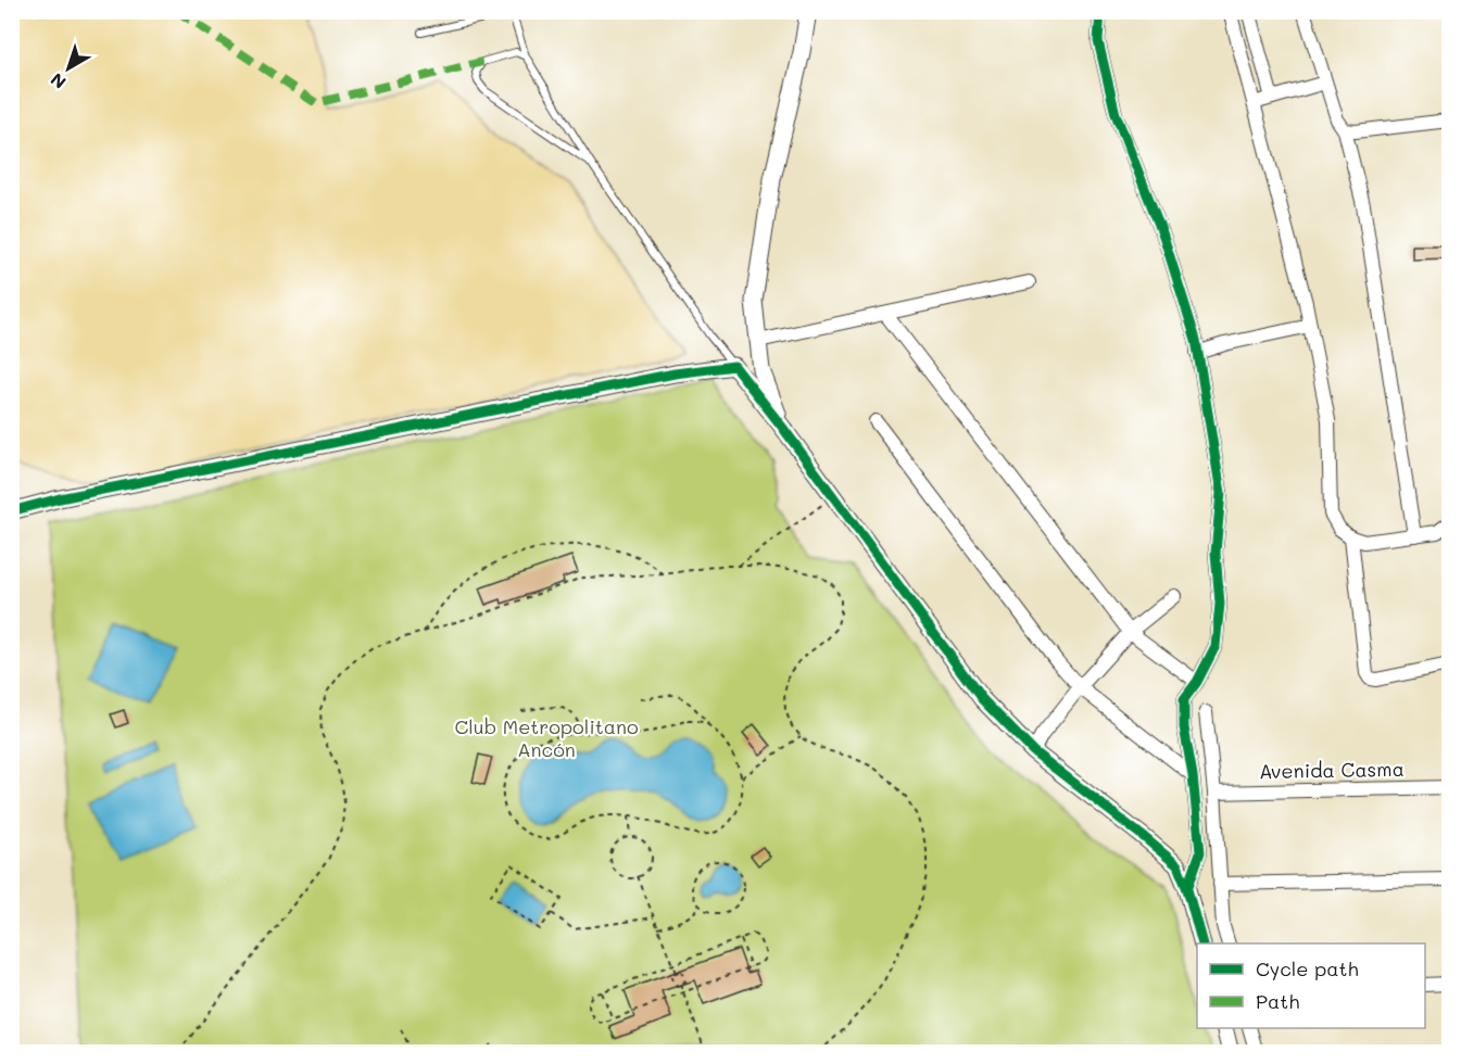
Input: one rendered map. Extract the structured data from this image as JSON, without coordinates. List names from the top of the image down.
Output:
{
  "streets": {
    "street": ["Avenida Casma"]
  },
  "parks": ["Club Metropolitano Ancón"],
  "legend": ["Cycle path", "Path"],
  "north": "bottom left"
}
